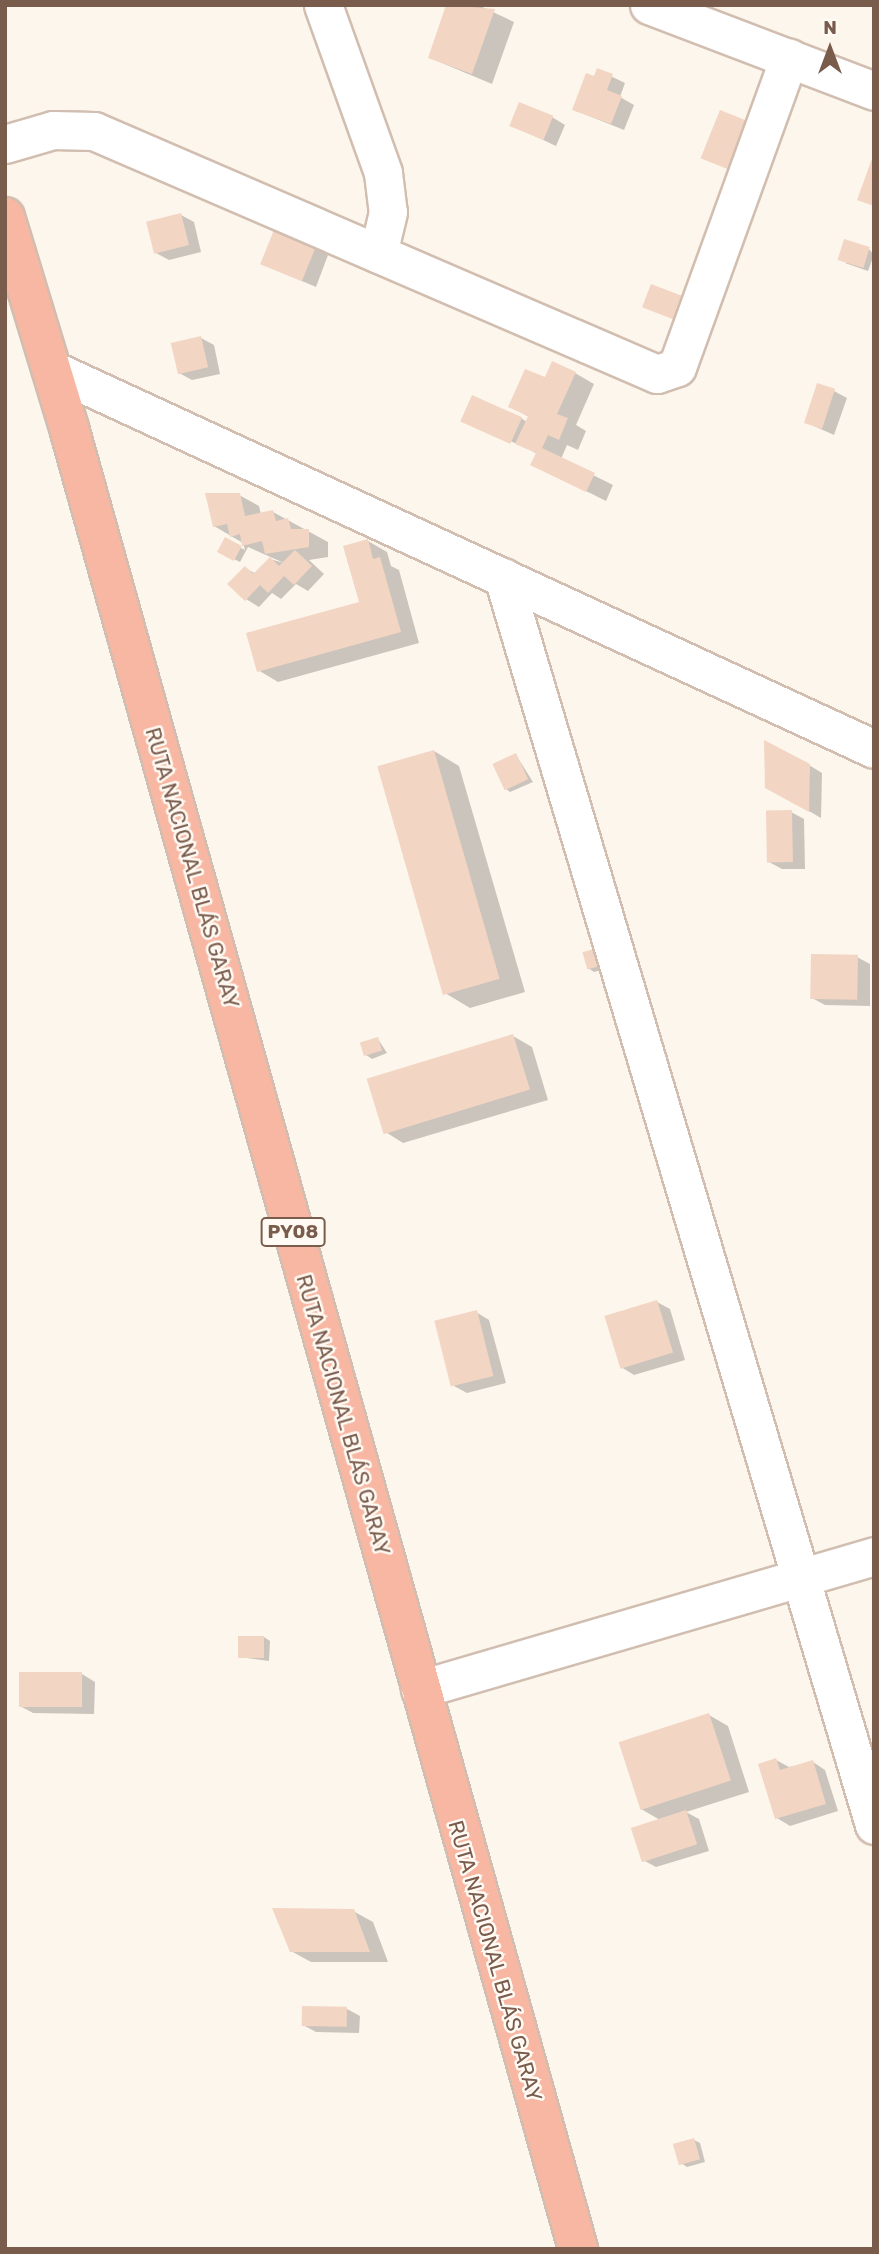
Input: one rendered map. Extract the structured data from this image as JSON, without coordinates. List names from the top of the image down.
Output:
{
  "streets": {
    "highway": ["RUTA NACIONAL BLÁS GARAY", "PY08"]
  },
  "north": "top"
}
